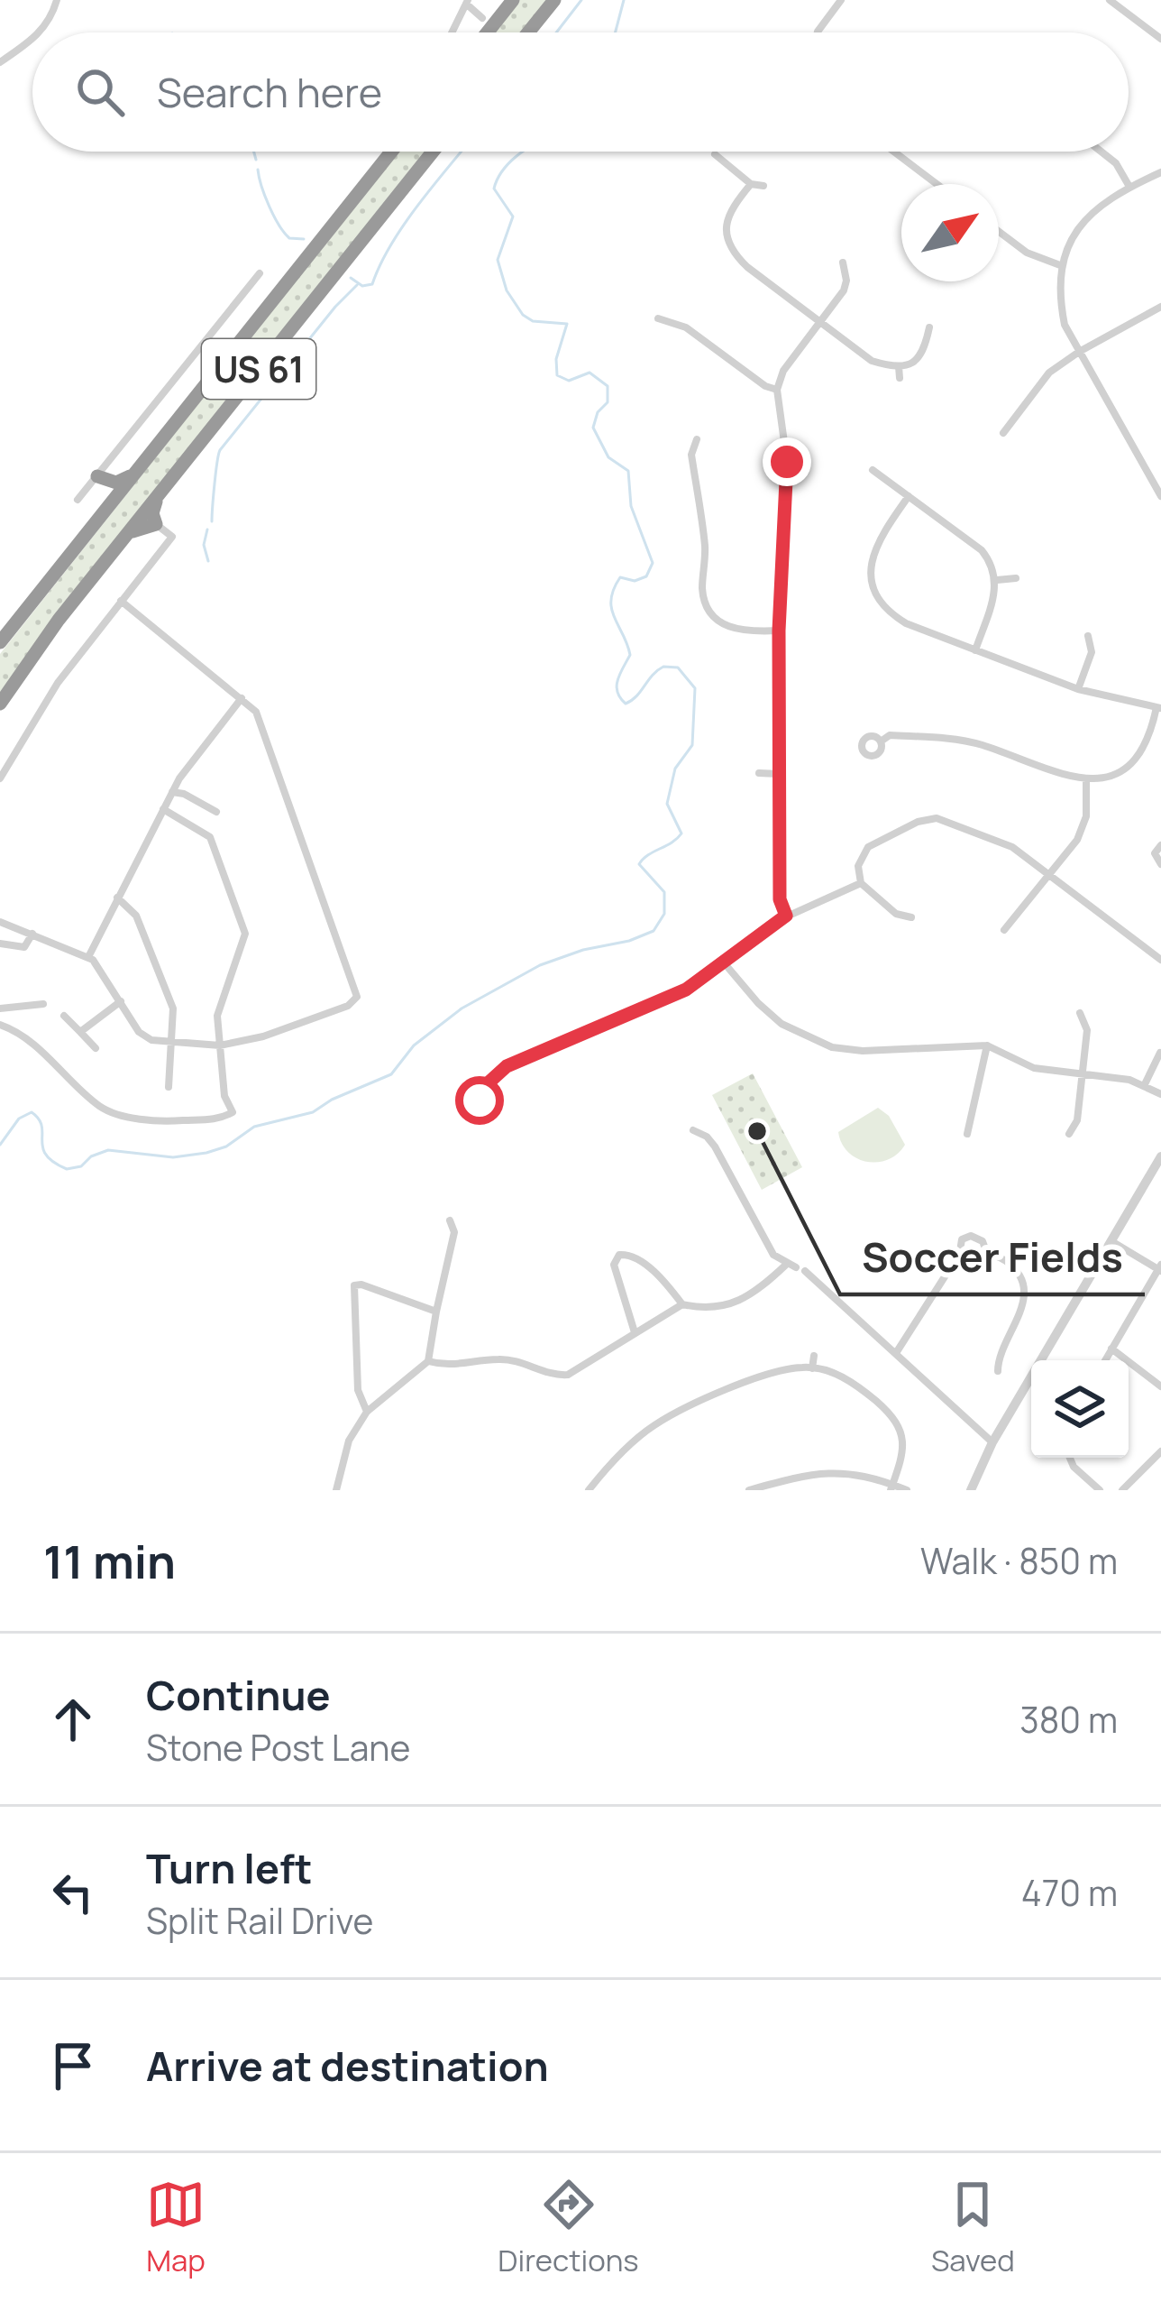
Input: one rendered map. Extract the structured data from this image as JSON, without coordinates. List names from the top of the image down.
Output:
{
  "streets": {
    "highway": ["US 61"]
  },
  "places": ["Soccer Fields"],
  "north": "top right",
  "page": {
    "search": "Search here",
    "heading": ["11 min", "Walk · 850 m"],
    "list": [
      ["Continue", "Stone Post Lane", "380 m"],
      ["Turn left", "Split Rail Drive", "470 m"],
      "Arrive at destination"
    ],
    "nav": ["Map", "Directions", "Saved"]
  }
}
